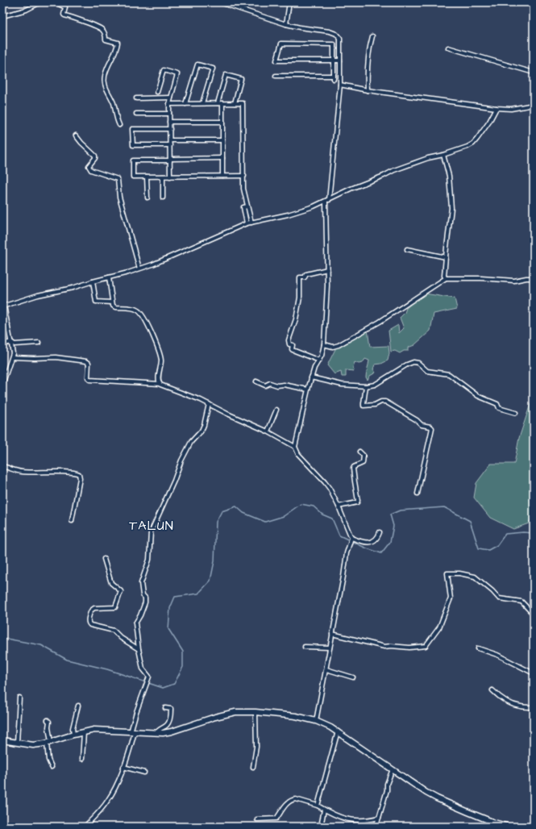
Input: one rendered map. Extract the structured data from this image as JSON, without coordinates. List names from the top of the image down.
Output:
{
  "districts": ["TALUN"]
}
